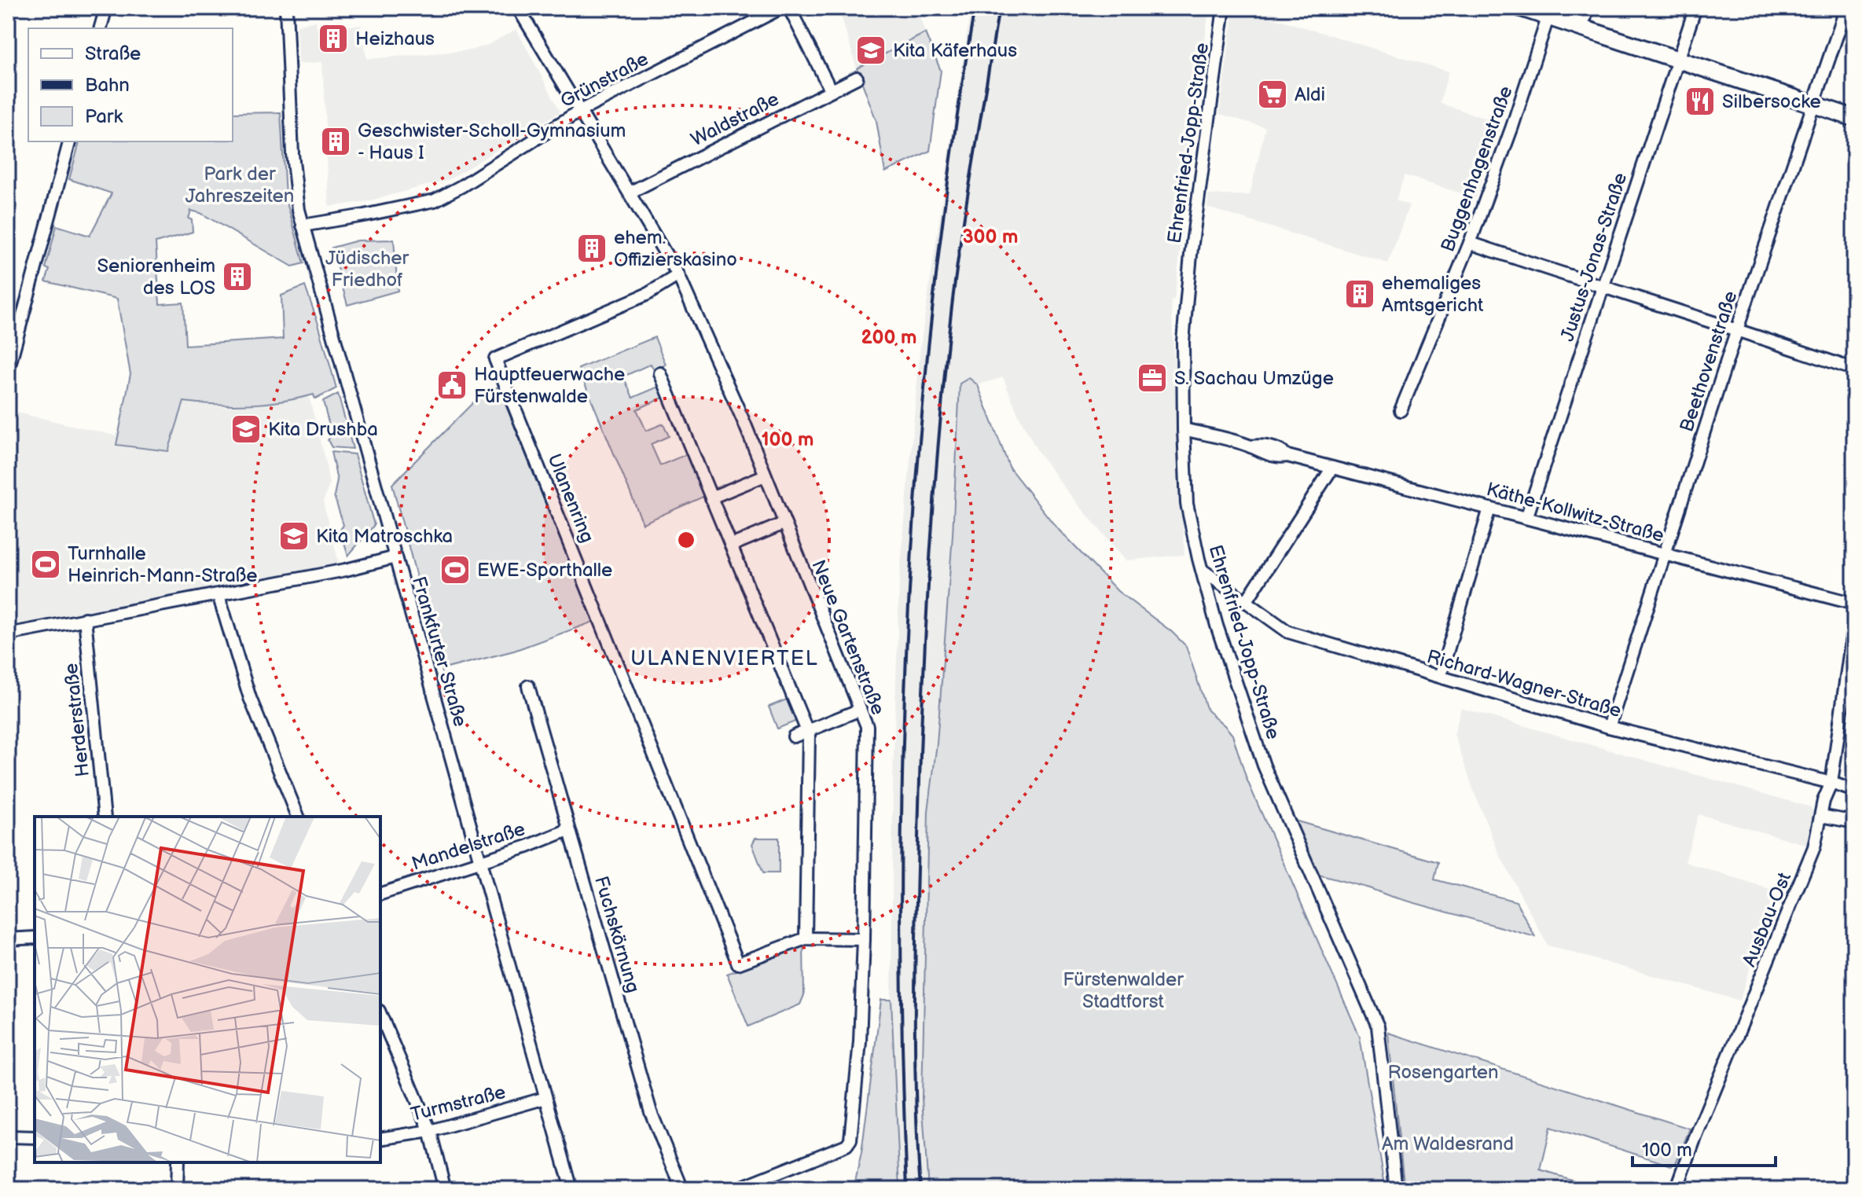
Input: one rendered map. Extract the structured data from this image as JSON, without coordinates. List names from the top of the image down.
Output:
{
  "streets": {
    "street": [
      "Grünstraße",
      "Waldstraße",
      "Ehrenfried-Jopp-Straße",
      "Buggenhagenstraße",
      "Justus-Jonas-Straße",
      "Beethovenstraße",
      "Ulanenring",
      "Käthe-Kollwitz-Straße",
      "Neue Gartenstraße",
      "Frankfurter Straße",
      "Richard-Wagner-Straße",
      "Herderstraße",
      "Mandelstraße",
      "Ausbau-Ost",
      "Fuchskörnung",
      "Turmstraße"
    ]
  },
  "crossings": [
    ["Grünstraße", "Neue Gartenstraße"],
    ["Grünstraße", "Frankfurter Straße"],
    ["Waldstraße", "Neue Gartenstraße"],
    ["Ehrenfried-Jopp-Straße", "Käthe-Kollwitz-Straße"],
    ["Ehrenfried-Jopp-Straße", "Richard-Wagner-Straße"],
    ["Justus-Jonas-Straße", "Käthe-Kollwitz-Straße"],
    ["Beethovenstraße", "Käthe-Kollwitz-Straße"],
    ["Beethovenstraße", "Richard-Wagner-Straße"],
    ["Ulanenring", "Neue Gartenstraße"],
    ["Frankfurter Straße", "Mandelstraße"],
    ["Frankfurter Straße", "Turmstraße"],
    ["Richard-Wagner-Straße", "Ausbau-Ost"],
    ["Mandelstraße", "Fuchskörnung"]
  ],
  "districts": ["ULANENVIERTEL"],
  "parks": [
    "Park der Jahreszeiten",
    "Jüdischer Friedhof",
    "Fürstenwalder Stadtforst",
    "Rosengarten",
    "Am Waldesrand"
  ],
  "places": {
    "building": [
      "Heizhaus",
      "Geschwister-Scholl-Gymnasium - Haus I",
      "ehem. Offizierskasino",
      "Seniorenheim des LOS",
      "ehemaliges Amtsgericht"
    ],
    "school or university": ["Kita Käferhaus", "Kita Drushba", "Kita Matroschka"],
    "supermarket": ["Aldi"],
    "restaurant": ["Silbersocke"],
    "office": ["S. Sachau Umzüge"],
    "public building": ["Hauptfeuerwache Fürstenwalde"],
    "sports": ["Turnhalle Heinrich-Mann-Straße", "EWE-Sporthalle"]
  },
  "legend": ["Straße", "Bahn", "Park"],
  "scale_bar": "100 m",
  "rings": ["300 m", "200 m", "100 m"]
}
